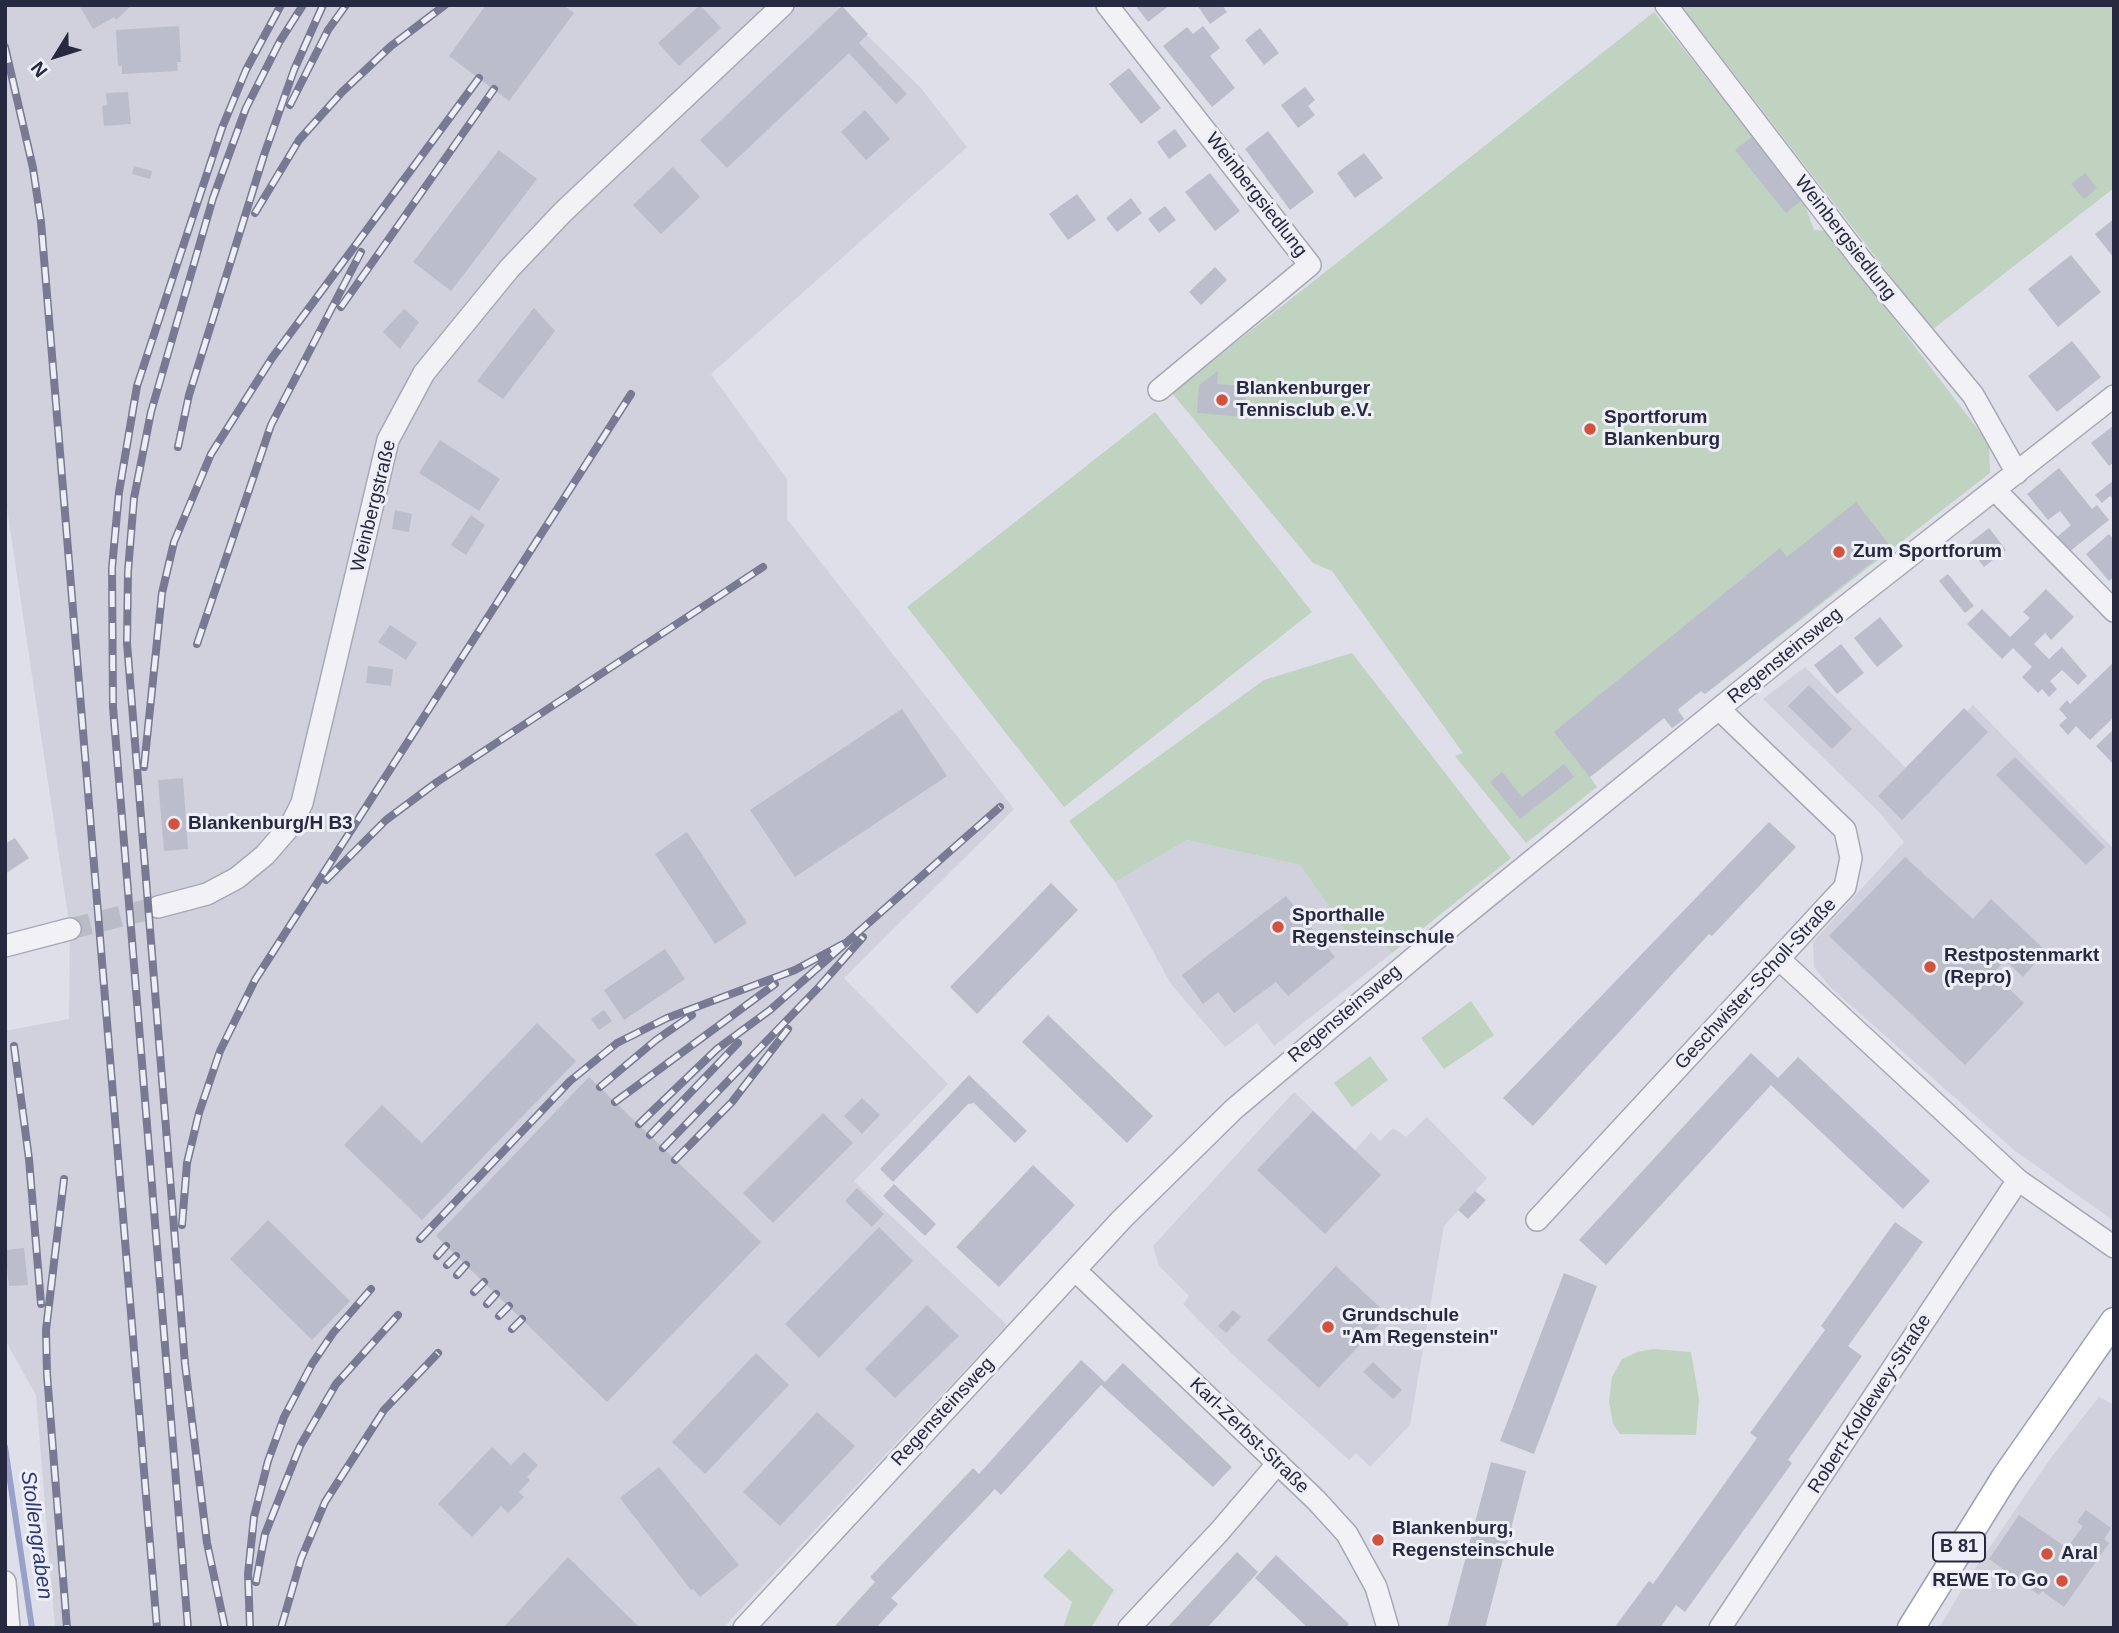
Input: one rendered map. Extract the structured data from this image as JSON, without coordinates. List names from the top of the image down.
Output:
{
  "streets": {
    "main road": ["B 81"],
    "street": [
      "Weinbergsiedlung",
      "Weinbergstraße",
      "Regensteinsweg",
      "Geschwister-Scholl-Straße",
      "Robert-Koldewey-Straße",
      "Karl-Zerbst-Straße"
    ]
  },
  "crossings": [
    ["Weinbergsiedlung", "Regensteinsweg"],
    ["Regensteinsweg", "Geschwister-Scholl-Straße"],
    ["Regensteinsweg", "Karl-Zerbst-Straße"]
  ],
  "water": ["Stollengraben"],
  "places": [
    "Blankenburger Tennisclub e.V.",
    "Sportforum Blankenburg",
    "Zum Sportforum",
    "Blankenburg/H B3",
    "Sporthalle Regensteinschule",
    "Restpostenmarkt (Repro)",
    "Grundschule \"Am Regenstein\"",
    "Blankenburg, Regensteinschule",
    "Aral",
    "REWE To Go"
  ],
  "north": "bottom left"
}
